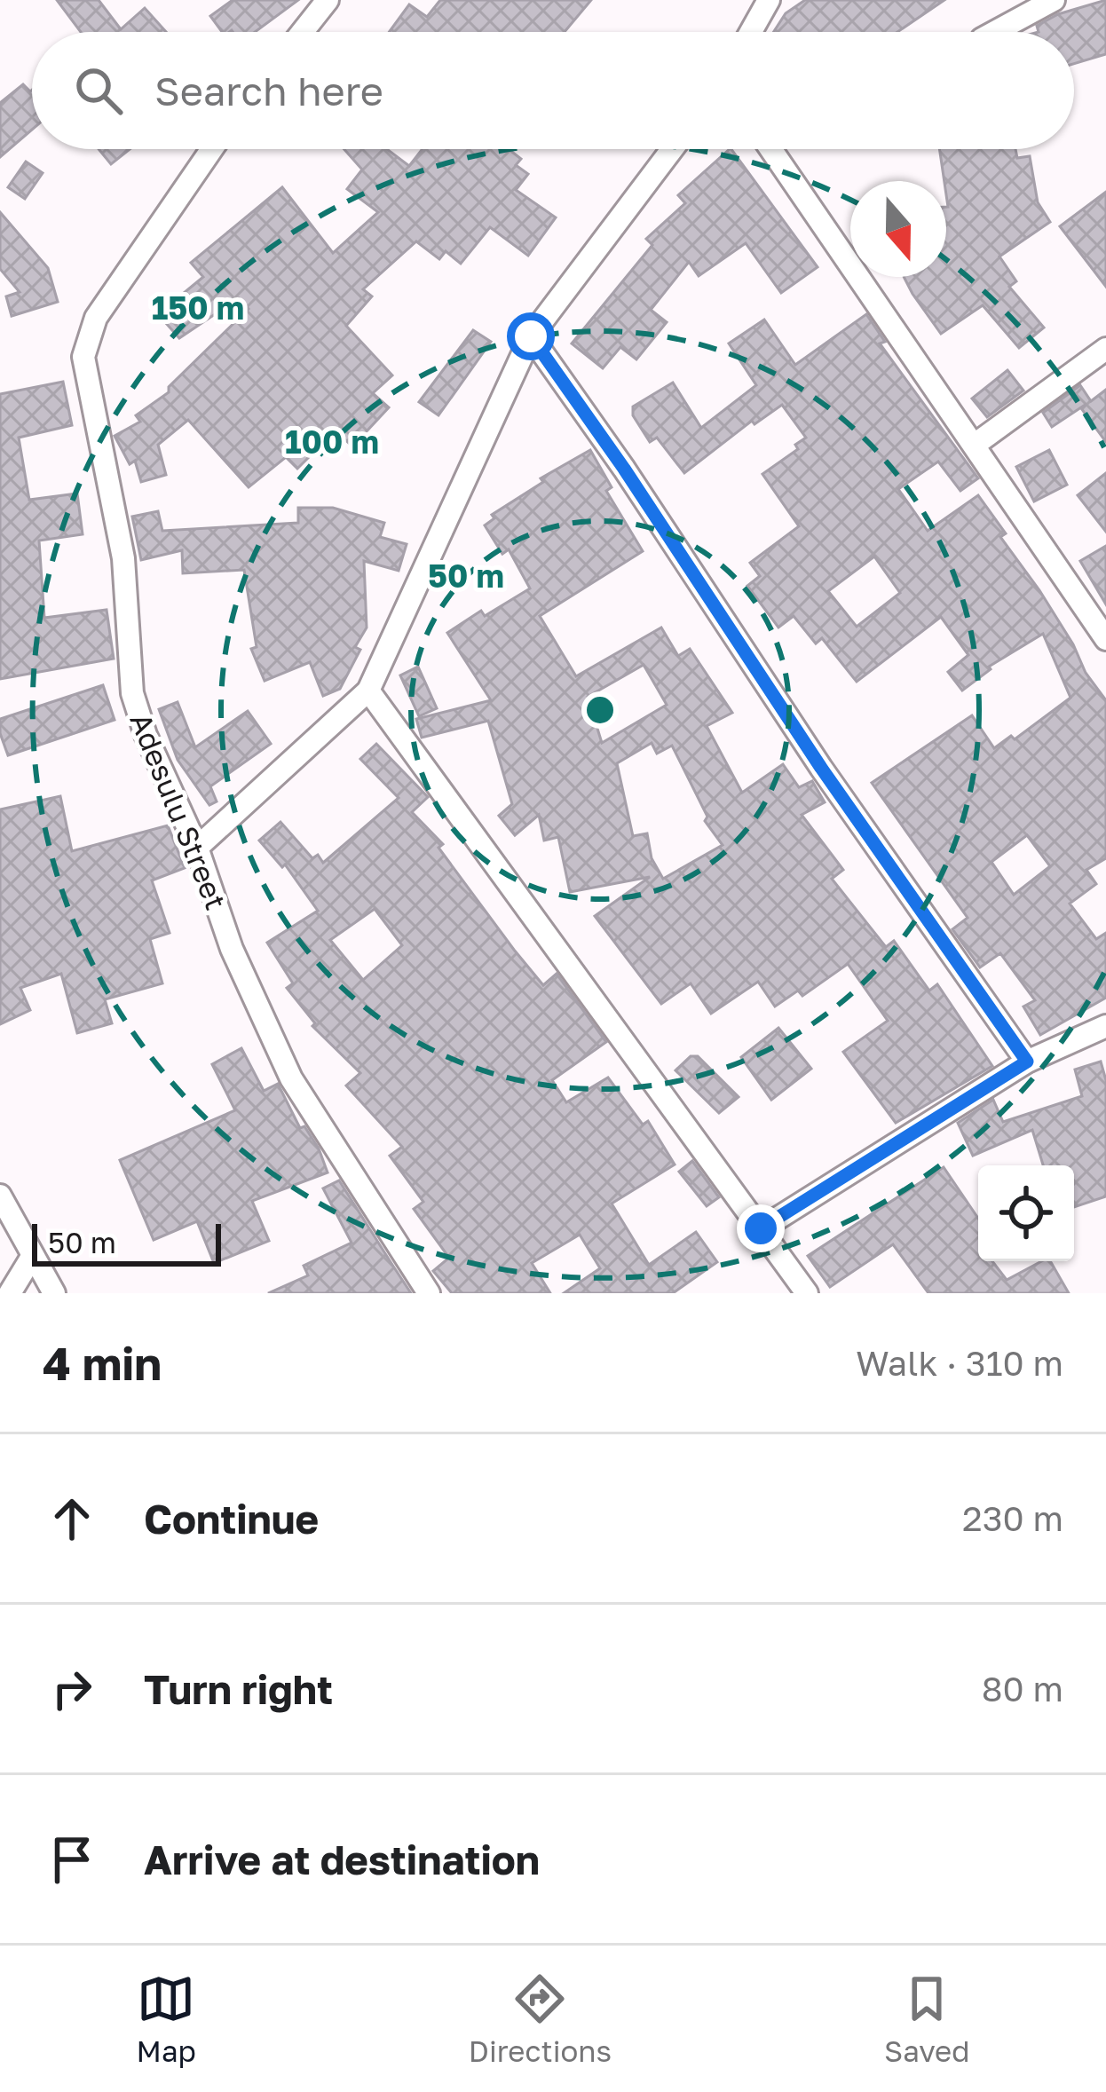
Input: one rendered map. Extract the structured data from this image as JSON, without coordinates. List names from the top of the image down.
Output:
{
  "streets": {
    "street": ["Adesulu Street"]
  },
  "scale_bar": "50 m",
  "north": "bottom",
  "page": {
    "search": "Search here",
    "scale": "50 m",
    "heading": ["4 min", "Walk · 310 m"],
    "list": [
      ["Continue", "230 m"],
      ["Turn right", "80 m"],
      "Arrive at destination"
    ],
    "nav": ["Map", "Directions", "Saved"]
  },
  "rings": ["150 m", "100 m", "50 m"]
}
